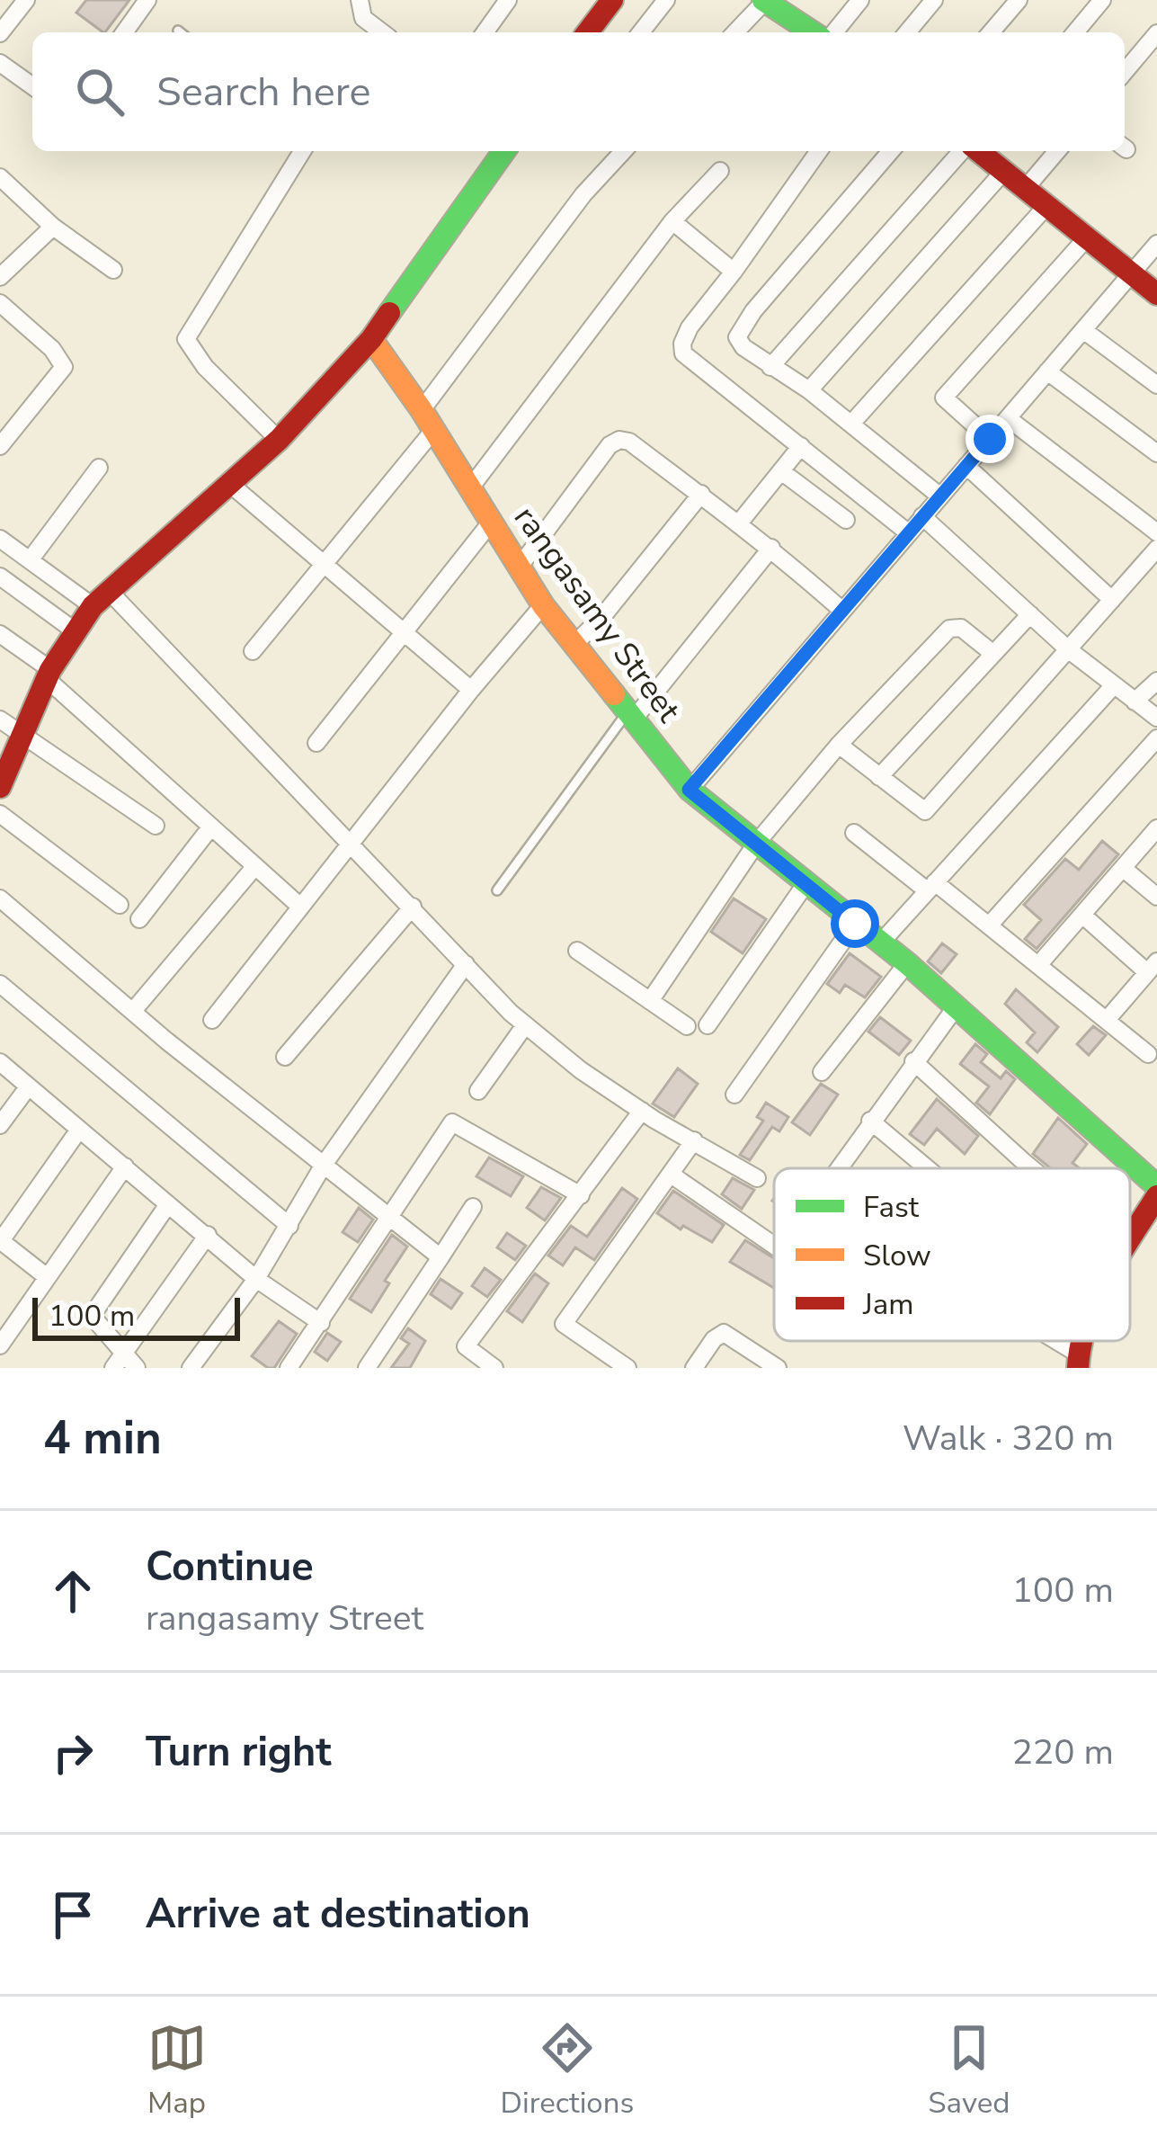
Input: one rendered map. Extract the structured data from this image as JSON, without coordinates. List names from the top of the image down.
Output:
{
  "streets": {
    "street": ["rangasamy Street"]
  },
  "legend": ["Fast", "Slow", "Jam"],
  "scale_bar": "100 m",
  "page": {
    "search": "Search here",
    "scale": "100 m",
    "heading": ["4 min", "Walk · 320 m"],
    "list": [
      ["Continue", "rangasamy Street", "100 m"],
      ["Turn right", "220 m"],
      "Arrive at destination"
    ],
    "nav": ["Map", "Directions", "Saved"]
  }
}
